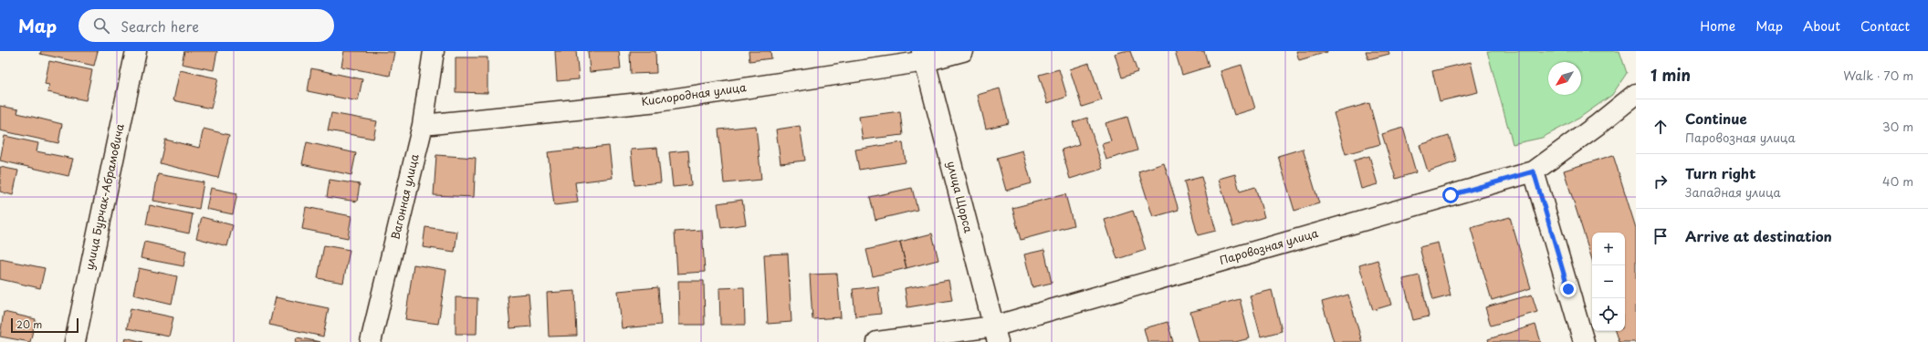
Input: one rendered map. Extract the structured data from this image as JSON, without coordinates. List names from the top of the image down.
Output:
{
  "streets": {
    "street": [
      "Кислородная улица",
      "улица Бурчак-Абрамовича",
      "Вагонная улица",
      "улица Щорса",
      "Паровозная улица"
    ]
  },
  "crossings": [
    ["Кислородная улица", "Вагонная улица"],
    ["Кислородная улица", "улица Щорса"],
    ["улица Щорса", "Паровозная улица"]
  ],
  "scale_bar": "20 m",
  "north": "bottom left",
  "page": {
    "header": "Map",
    "search": "Search here",
    "nav": [
      "Home",
      "Map",
      "About",
      "Contact"
    ],
    "heading": ["1 min", "Walk · 70 m"],
    "list": [
      ["Continue", "Паровозная улица", "30 m"],
      ["Turn right", "Западная улица", "40 m"],
      "Arrive at destination"
    ],
    "map_buttons": ["+", "−"],
    "scale": "20 m"
  }
}
